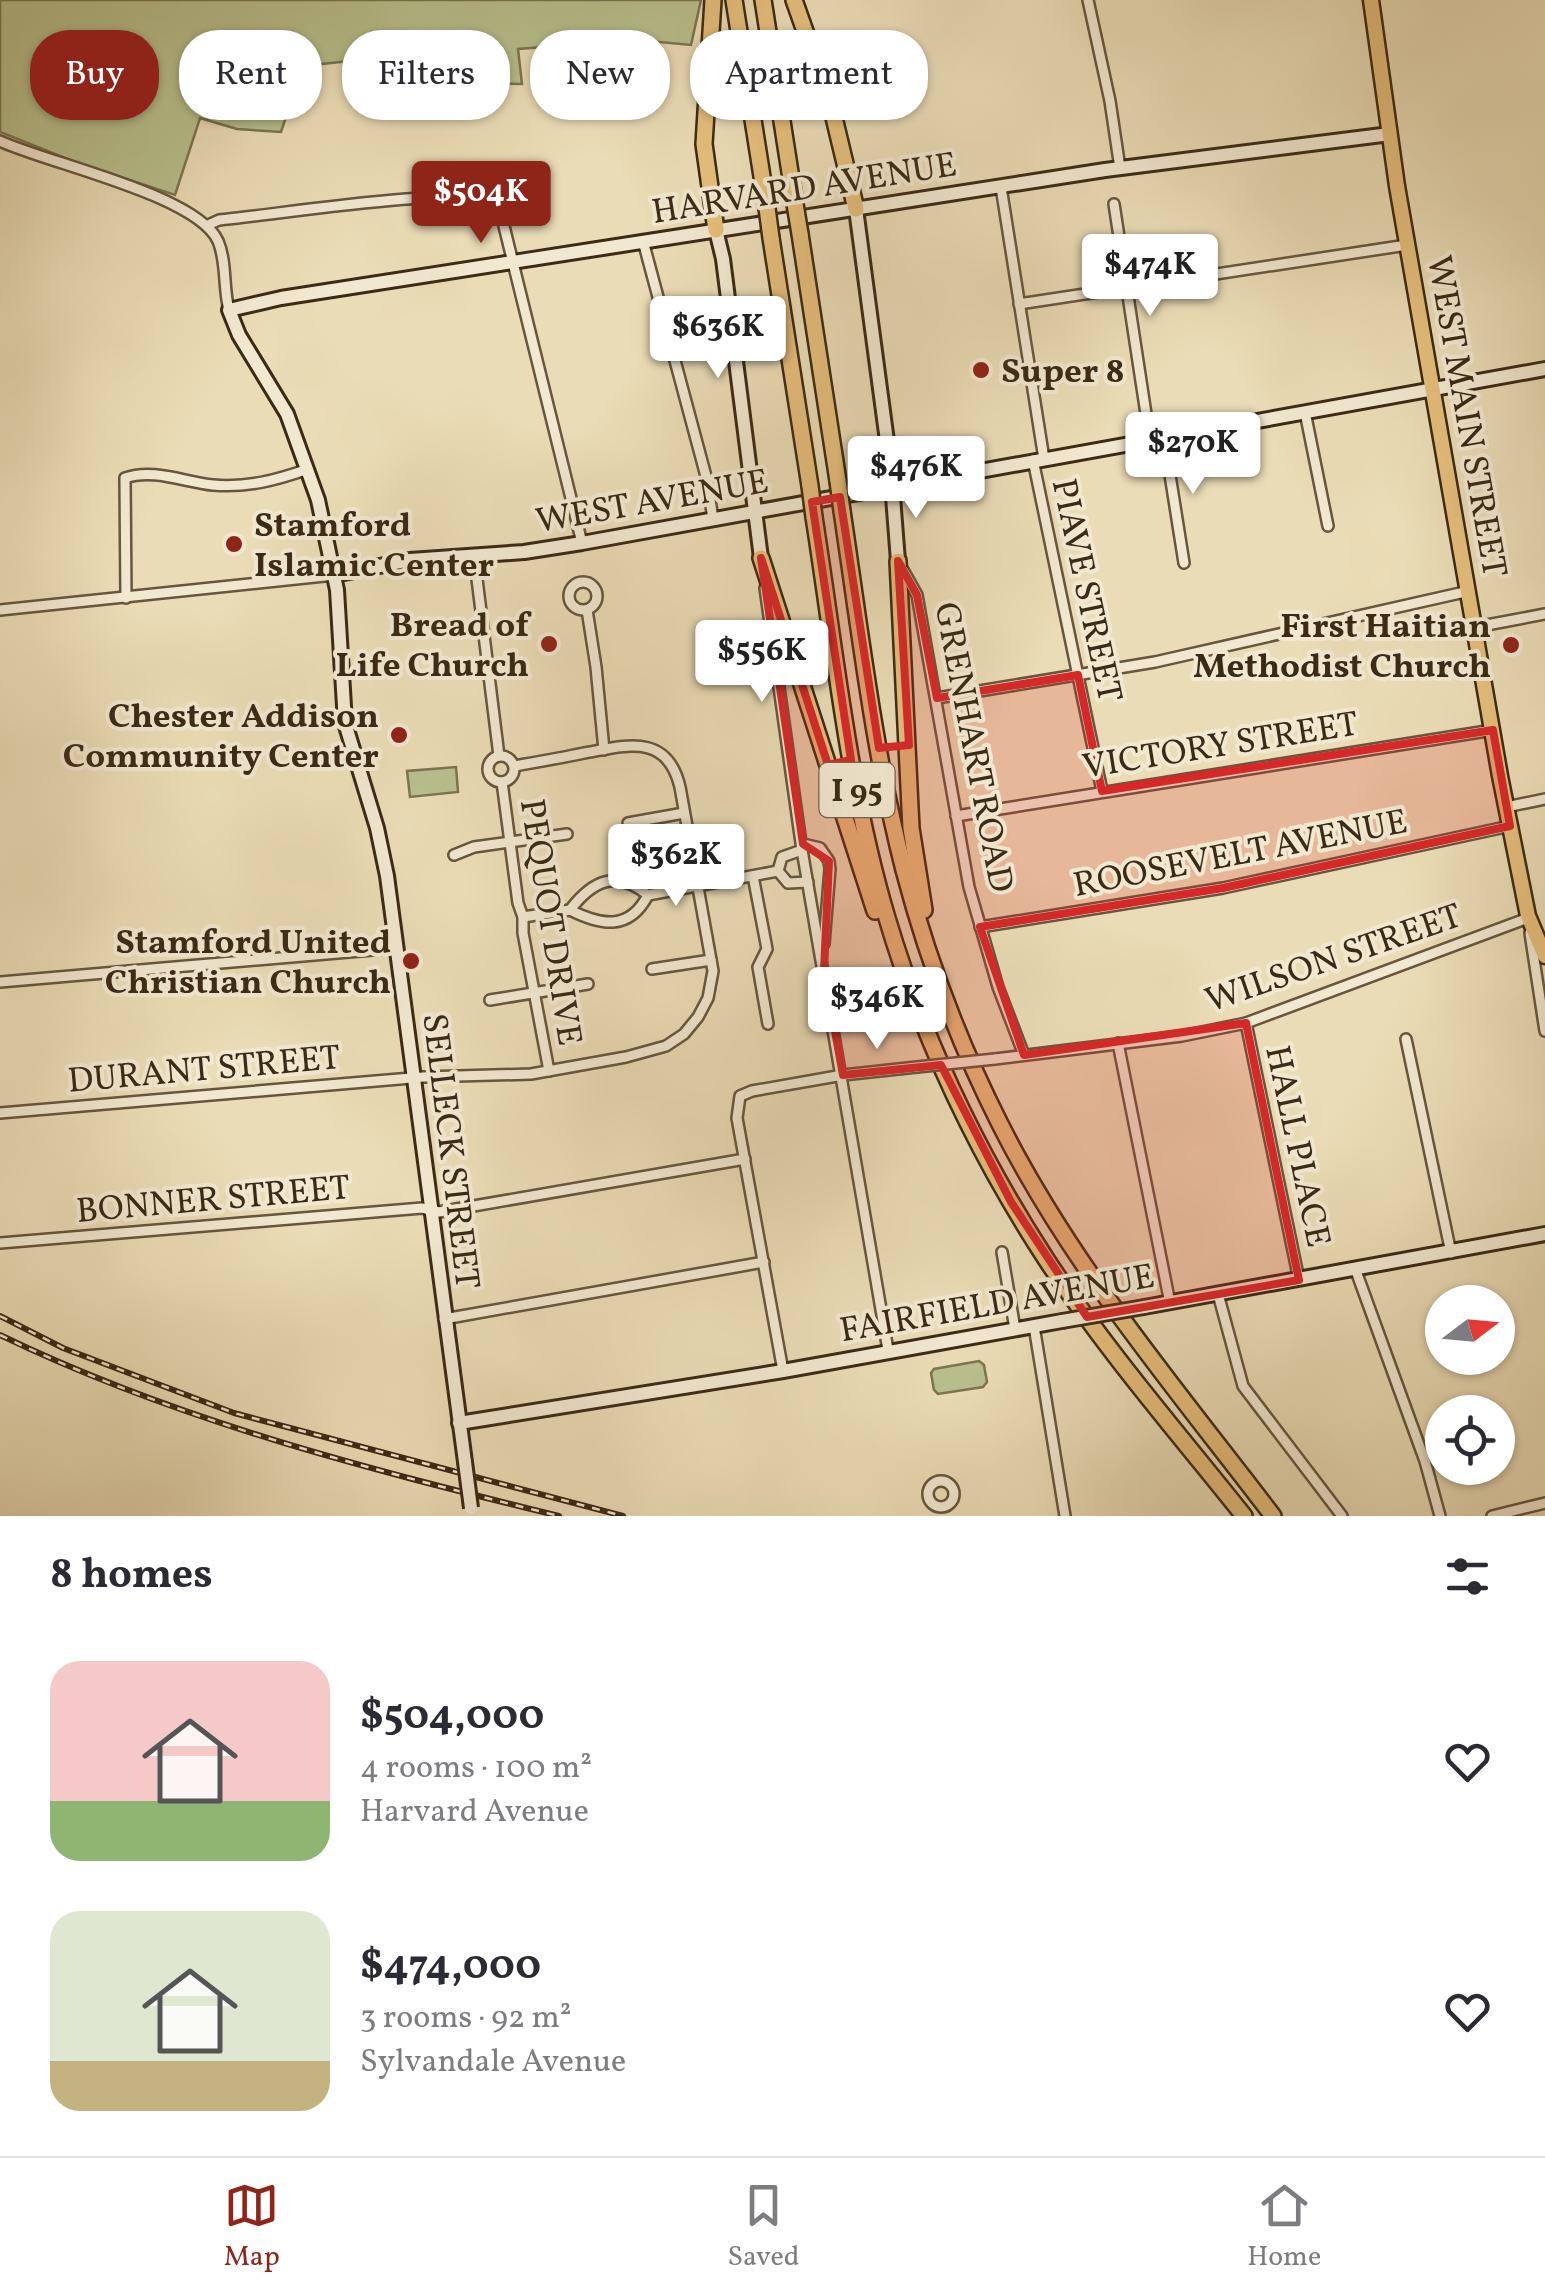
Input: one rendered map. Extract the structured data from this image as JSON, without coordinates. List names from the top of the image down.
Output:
{
  "streets": {
    "highway": ["I 95"],
    "main road": [
      "HARVARD AVENUE",
      "WEST MAIN STREET",
      "WEST AVENUE",
      "GRENHART ROAD",
      "SELLECK STREET",
      "FAIRFIELD AVENUE"
    ],
    "street": [
      "PIAVE STREET",
      "VICTORY STREET",
      "ROOSEVELT AVENUE",
      "PEQUOT DRIVE",
      "WILSON STREET",
      "DURANT STREET",
      "HALL PLACE",
      "BONNER STREET"
    ]
  },
  "crossings": [
    ["HARVARD AVENUE", "WEST MAIN STREET"],
    ["HARVARD AVENUE", "PIAVE STREET"],
    ["HARVARD AVENUE", "GRENHART ROAD"],
    ["HARVARD AVENUE", "SELLECK STREET"],
    ["WEST MAIN STREET", "WEST AVENUE"],
    ["WEST MAIN STREET", "VICTORY STREET"],
    ["WEST MAIN STREET", "ROOSEVELT AVENUE"],
    ["WEST MAIN STREET", "WILSON STREET"],
    ["WEST AVENUE", "PIAVE STREET"],
    ["WEST AVENUE", "GRENHART ROAD"],
    ["WEST AVENUE", "SELLECK STREET"],
    ["PIAVE STREET", "VICTORY STREET"],
    ["VICTORY STREET", "GRENHART ROAD"],
    ["GRENHART ROAD", "ROOSEVELT AVENUE"],
    ["GRENHART ROAD", "WILSON STREET"],
    ["PEQUOT DRIVE", "DURANT STREET"],
    ["WILSON STREET", "HALL PLACE"],
    ["WILSON STREET", "BONNER STREET"],
    ["DURANT STREET", "SELLECK STREET"],
    ["HALL PLACE", "FAIRFIELD AVENUE"],
    ["SELLECK STREET", "BONNER STREET"],
    ["SELLECK STREET", "FAIRFIELD AVENUE"]
  ],
  "places": [
    "Super 8",
    "Stamford Islamic Center",
    "Bread of Life Church",
    "First Haitian Methodist Church",
    "Chester Addison Community Center",
    "Stamford United Christian Church"
  ],
  "north": "right",
  "page": {
    "chip": [
      "Buy",
      "Rent",
      "Filters",
      "New",
      "Apartment"
    ],
    "price": [
      "$504K",
      "$474K",
      "$636K",
      "$270K",
      "$476K",
      "$556K",
      "$362K",
      "$346K"
    ],
    "heading": "8 homes",
    "list": [
      {
        "name": "$504,000",
        "note": "4 rooms · 100 m² · Harvard Avenue"
      },
      {
        "name": "$474,000",
        "note": "3 rooms · 92 m² · Sylvandale Avenue"
      }
    ],
    "tabs": ["Map", "Saved", "Home"]
  }
}
